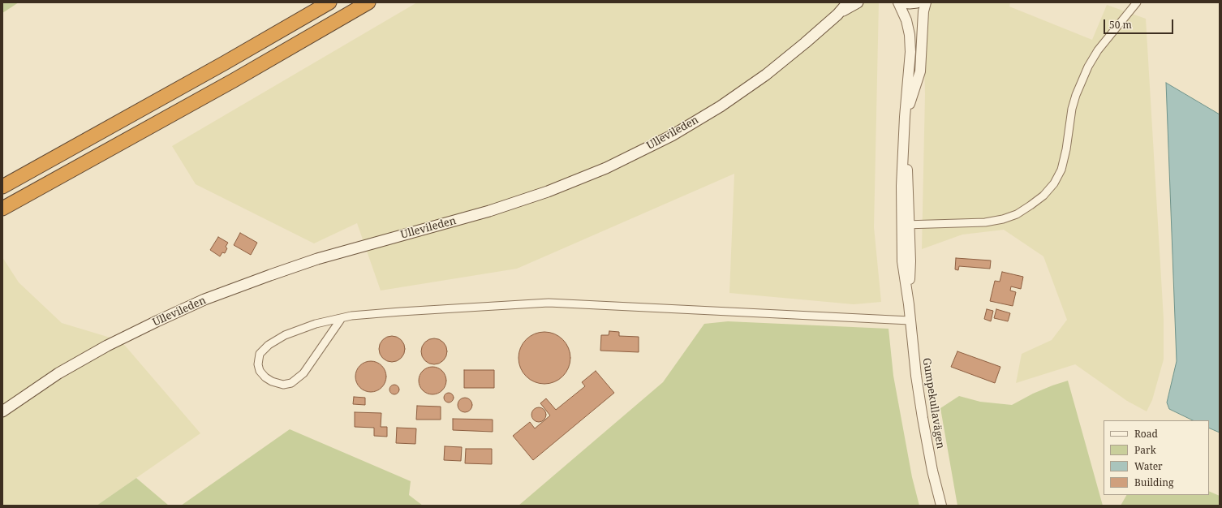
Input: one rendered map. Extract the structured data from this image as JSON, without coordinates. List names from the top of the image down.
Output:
{
  "streets": {
    "main road": ["Ullevileden"],
    "street": ["Gumpekullavägen"]
  },
  "legend": [
    "Road",
    "Park",
    "Water",
    "Building"
  ],
  "scale_bar": "50 m"
}
